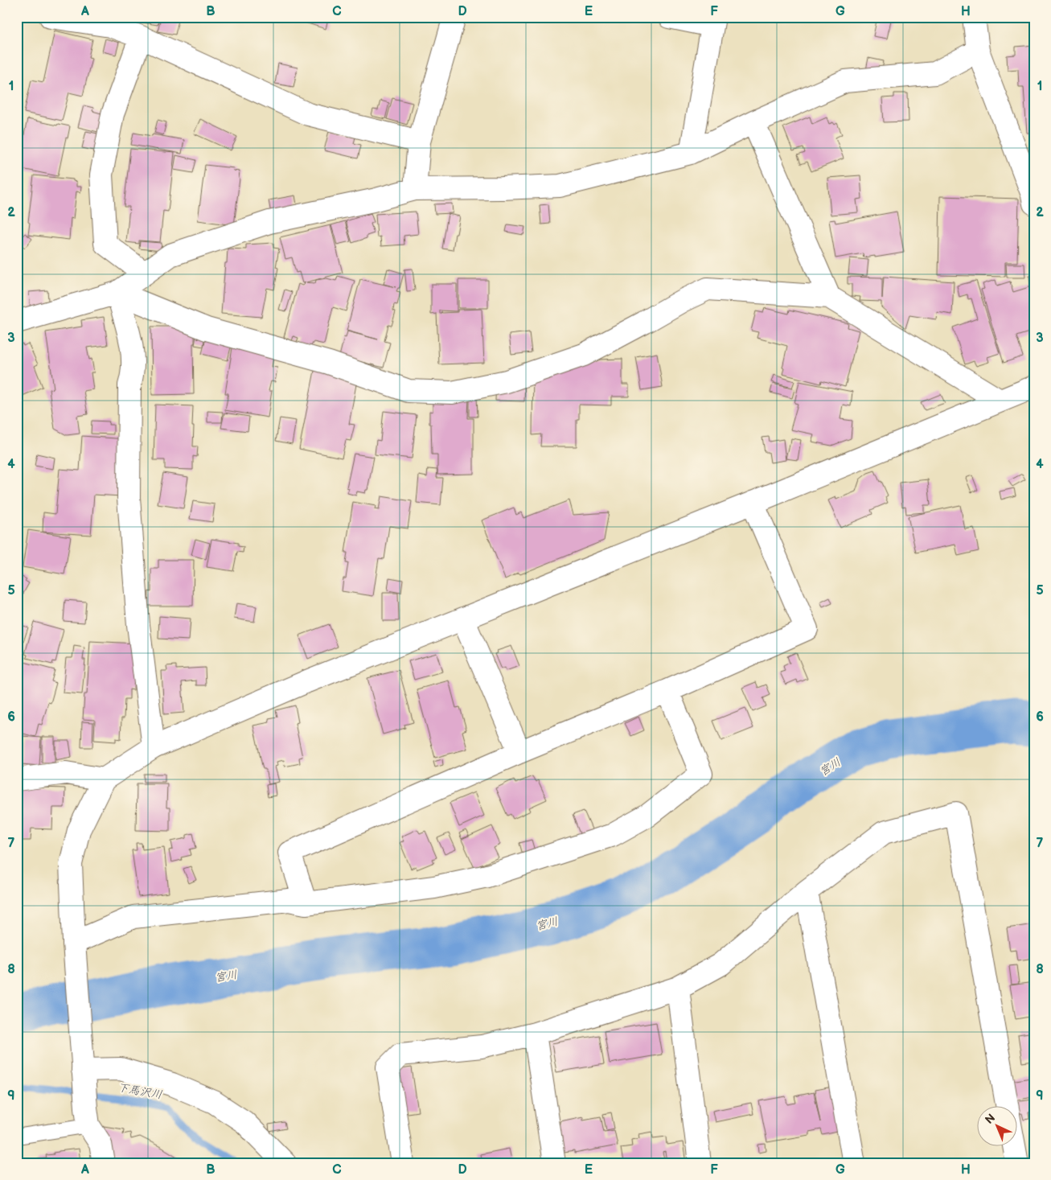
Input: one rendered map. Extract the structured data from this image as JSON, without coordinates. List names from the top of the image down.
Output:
{
  "water": ["宮川", "下馬沢川"],
  "north": "top left",
  "grid": {
    "columns": [
      "A",
      "B",
      "C",
      "D",
      "E",
      "F",
      "G",
      "H"
    ],
    "rows": [
      "1",
      "2",
      "3",
      "4",
      "5",
      "6",
      "7",
      "8",
      "9"
    ]
  }
}
